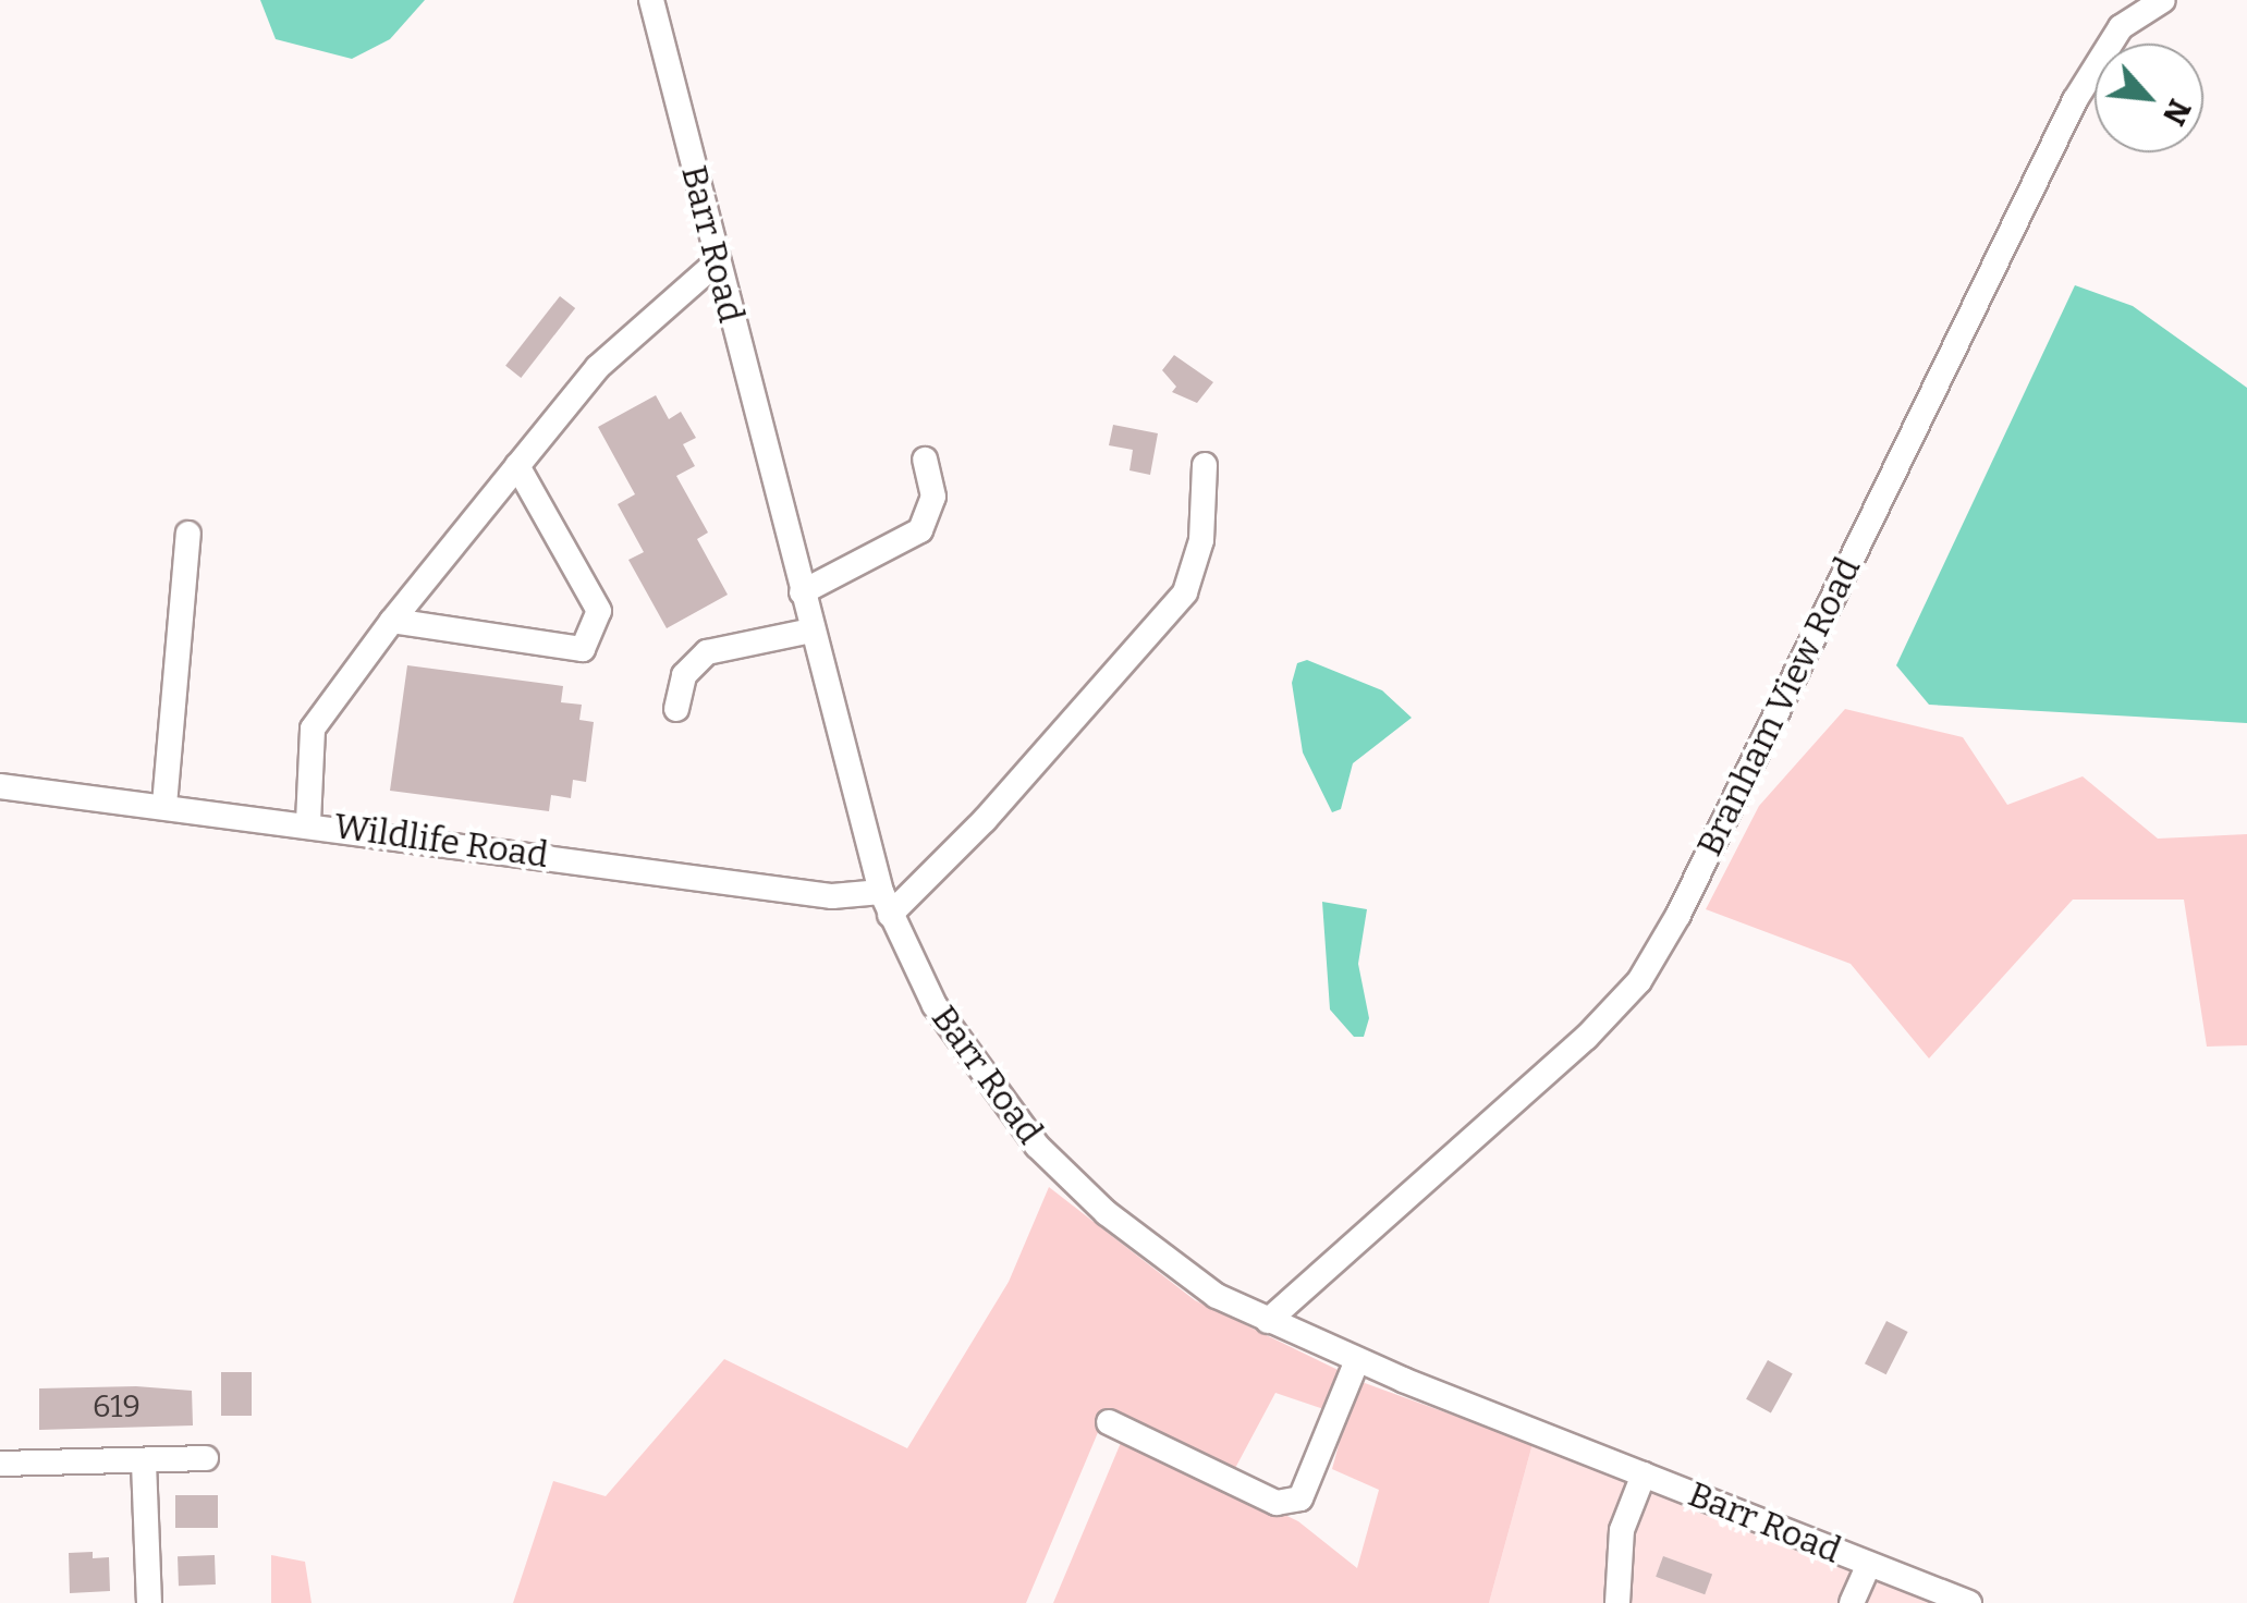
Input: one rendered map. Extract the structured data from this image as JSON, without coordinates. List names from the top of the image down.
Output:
{
  "streets": {
    "street": ["Barr Road", "Branham View Road", "Wildlife Road"]
  },
  "crossings": [
    ["Barr Road", "Branham View Road"],
    ["Barr Road", "Wildlife Road"]
  ],
  "house_numbers": ["619"],
  "north": "bottom right"
}
